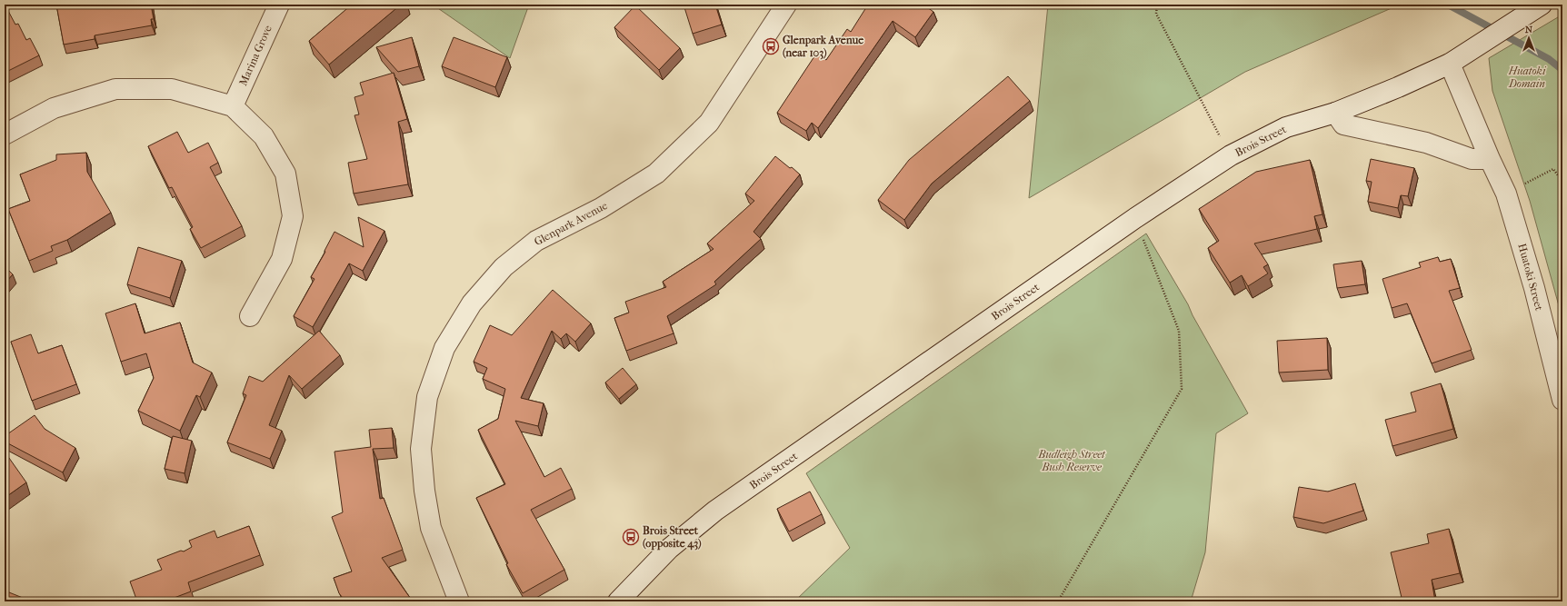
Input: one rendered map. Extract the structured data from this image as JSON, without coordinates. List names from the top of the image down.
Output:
{
  "streets": {
    "street": [
      "Marina Grove",
      "Brois Street",
      "Glenpark Avenue",
      "Huatoki Street"
    ]
  },
  "crossings": [
    ["Brois Street", "Huatoki Street"]
  ],
  "parks": ["Huatoki Domain", "Budleigh Street Bush Reserve"],
  "places": {
    "bus stop": ["Glenpark Avenue (near 103)", "Brois Street (opposite 43)"]
  },
  "north": "top"
}
